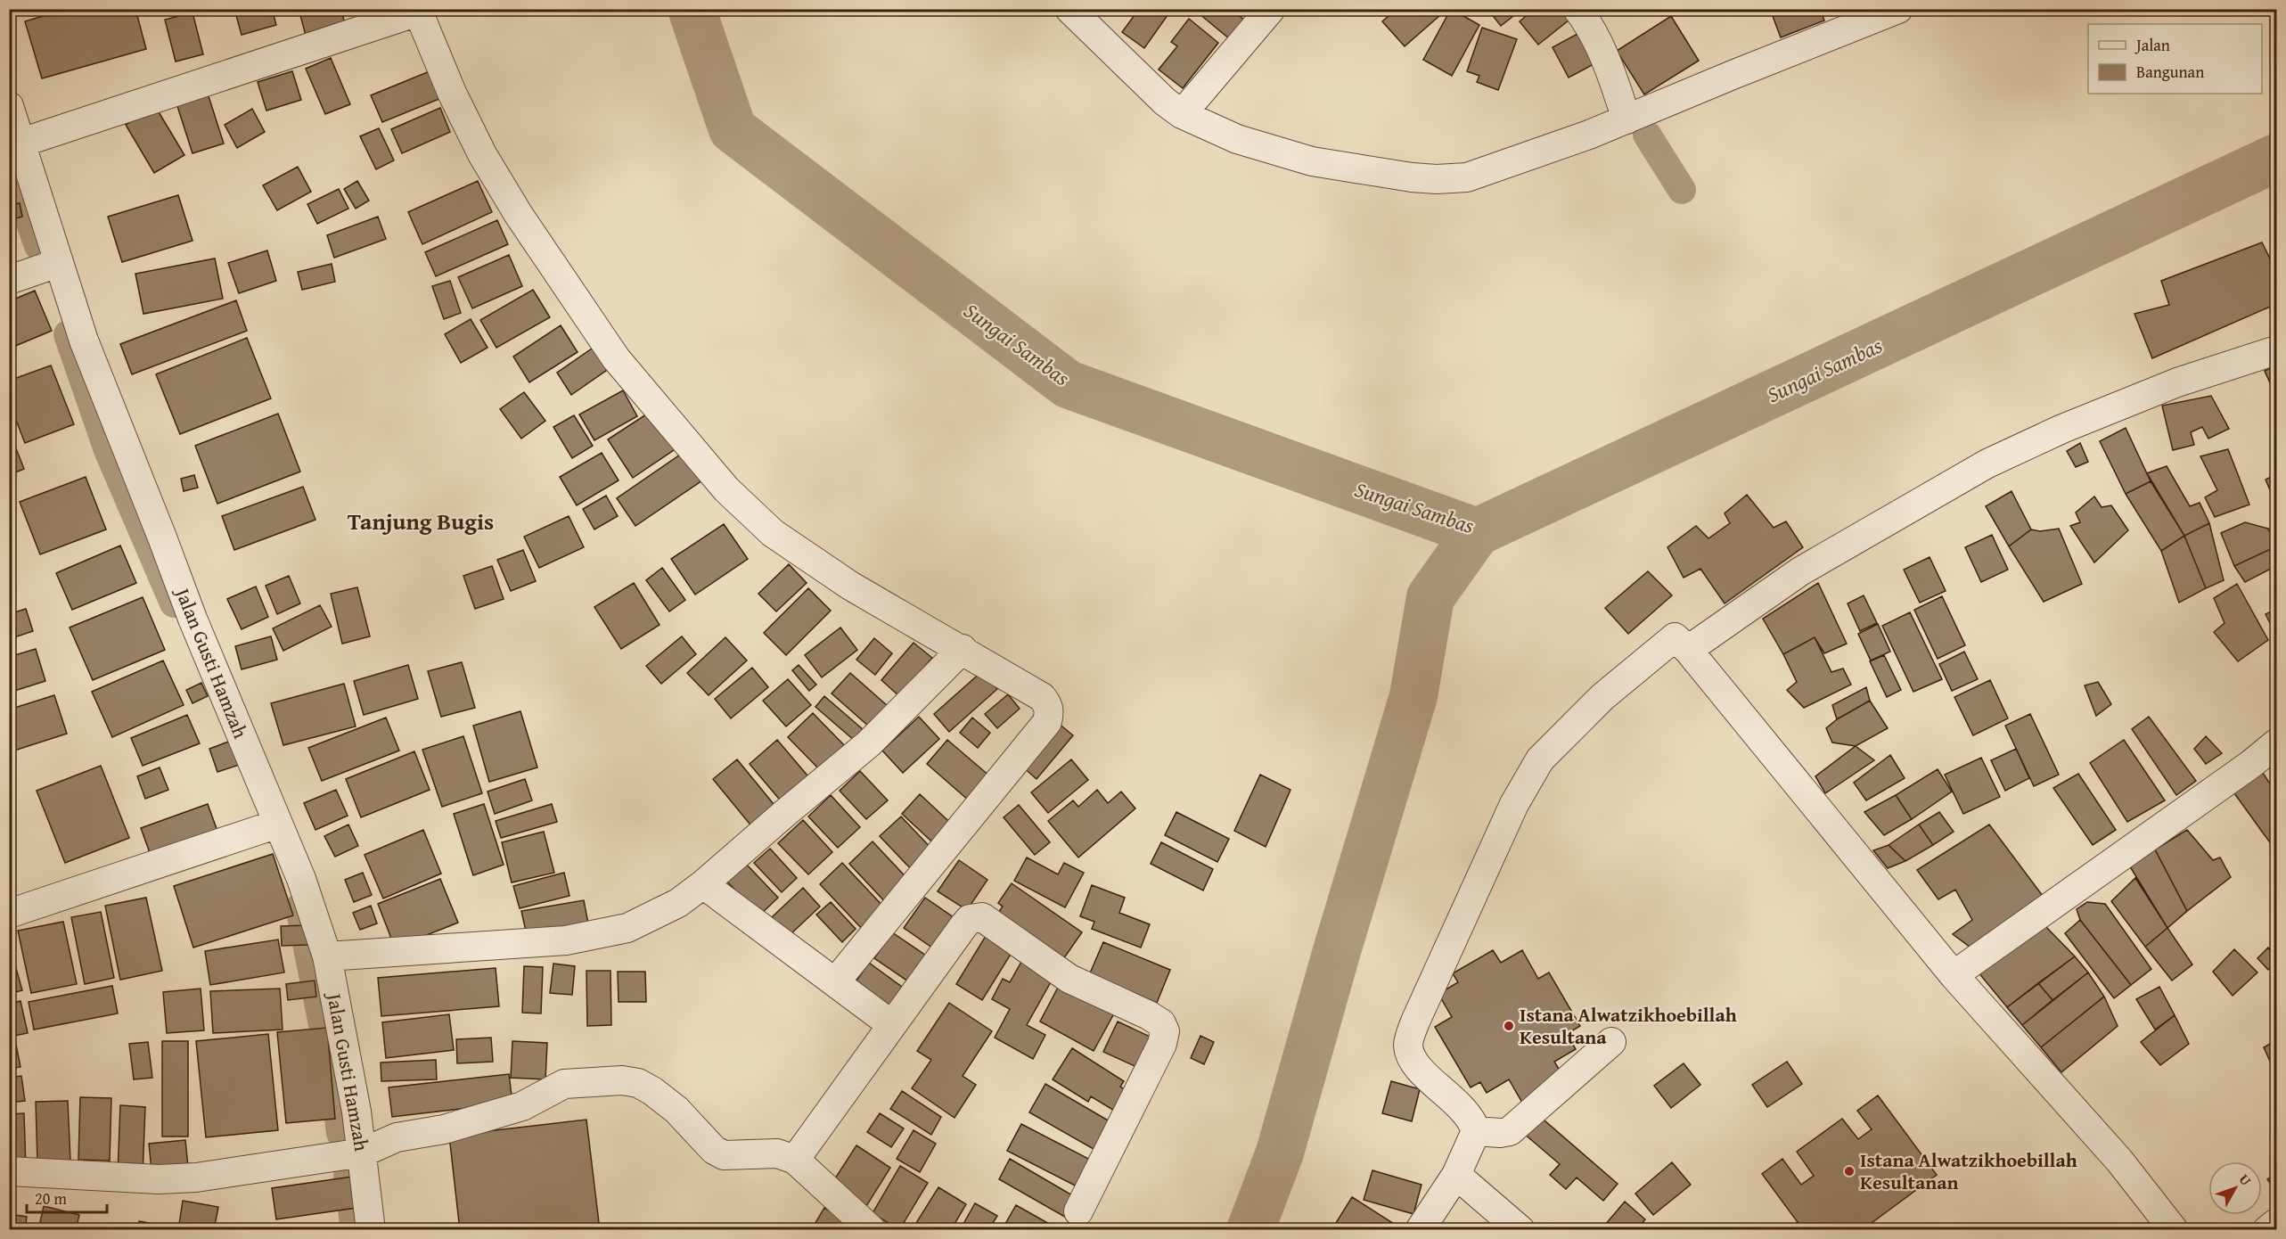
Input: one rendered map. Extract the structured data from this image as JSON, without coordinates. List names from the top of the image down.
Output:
{
  "streets": {
    "street": ["Jalan Gusti Hamzah"]
  },
  "districts": ["Tanjung Bugis"],
  "water": ["Sungai Sambas"],
  "places": ["Istana Alwatzikhoebillah Kesultana", "Istana Alwatzikhoebillah Kesultanan"],
  "legend": ["Jalan", "Bangunan"],
  "scale_bar": "20 m",
  "north": "top right"
}
